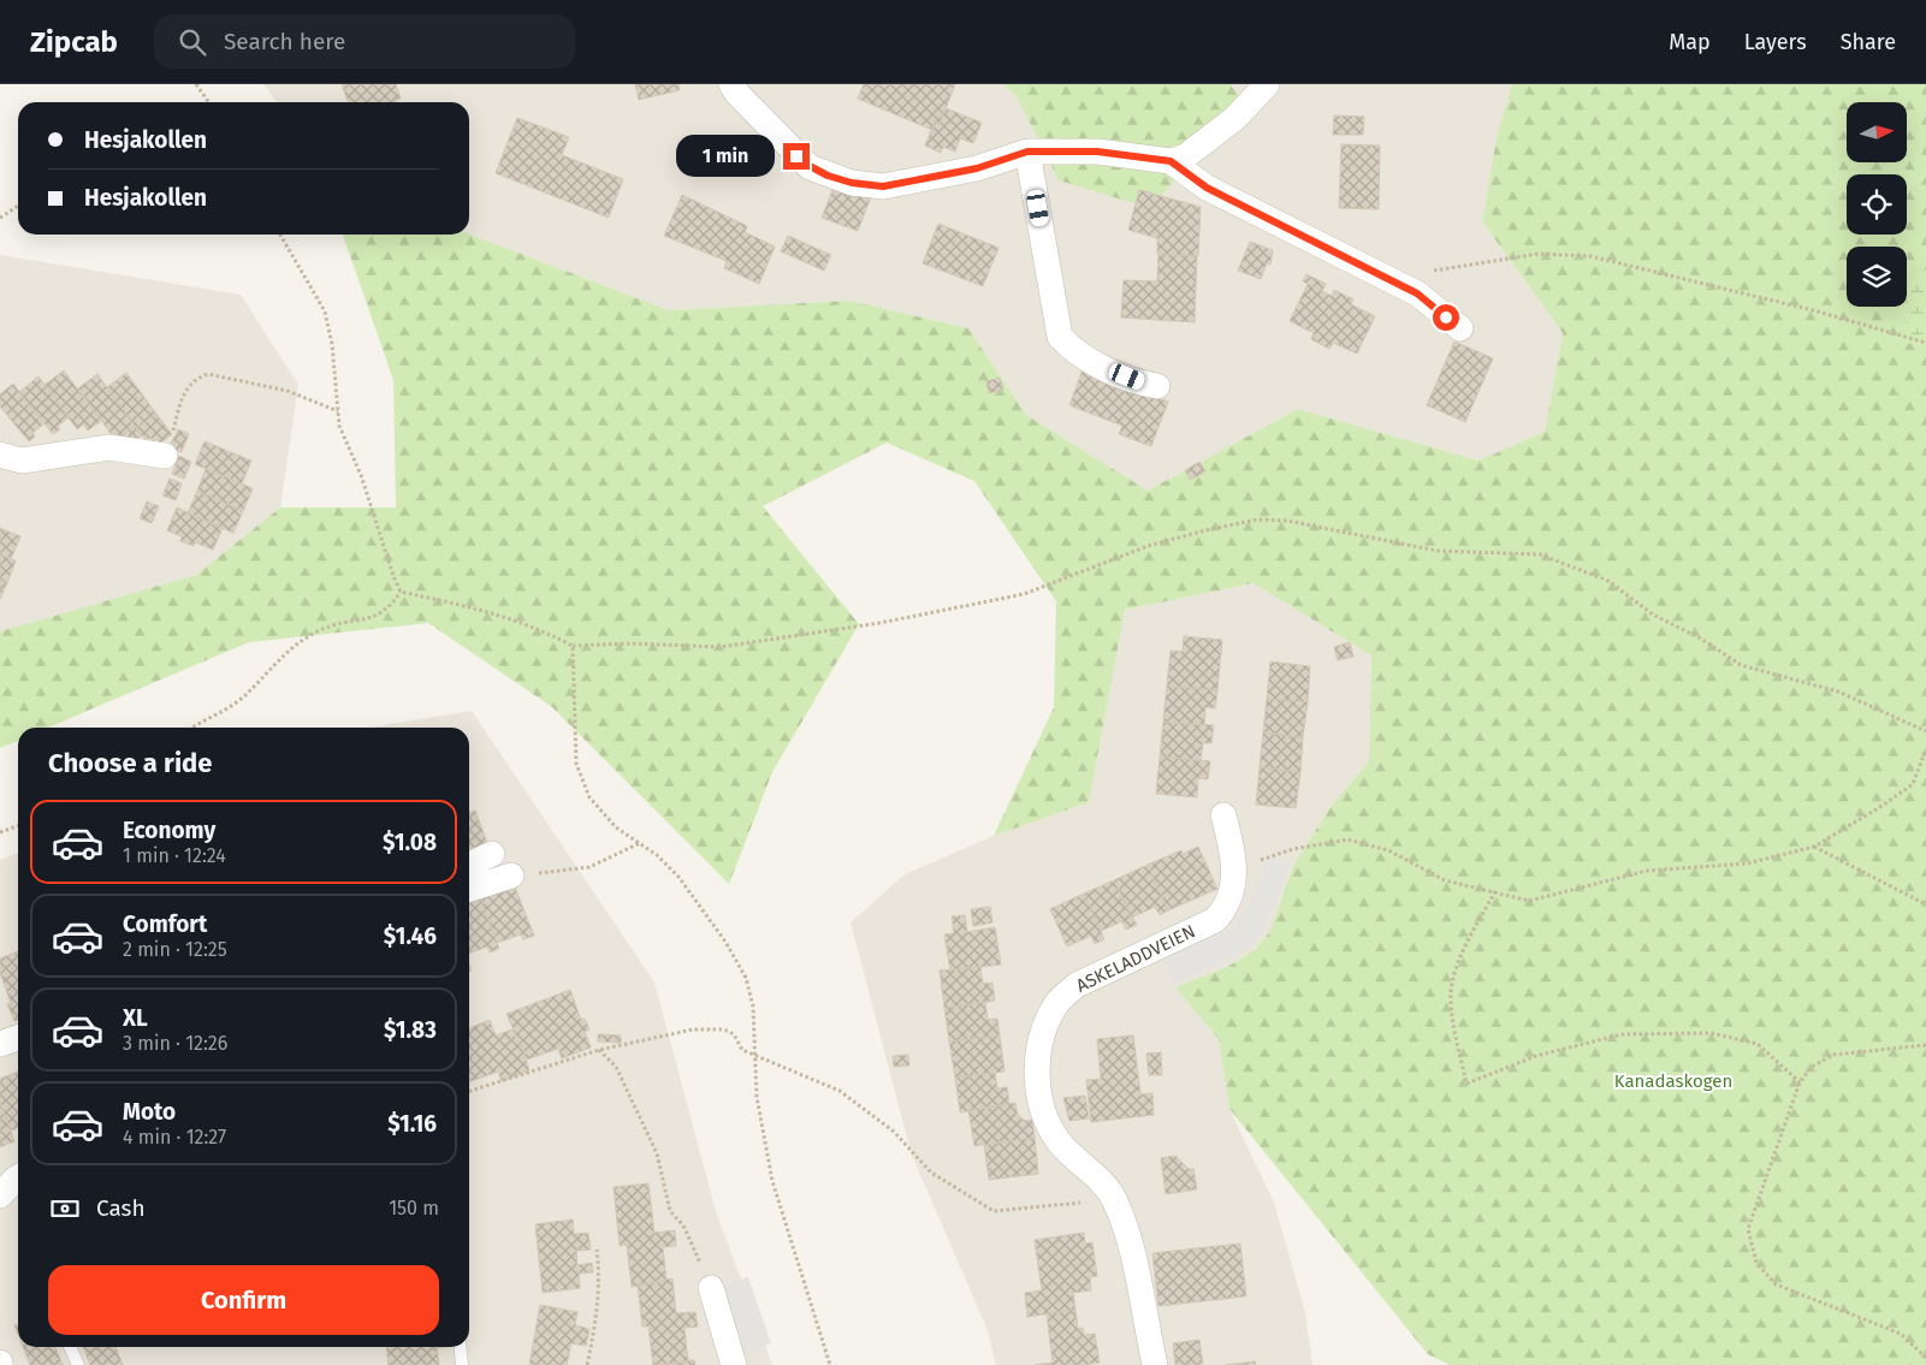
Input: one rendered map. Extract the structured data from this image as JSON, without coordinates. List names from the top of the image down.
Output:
{
  "streets": {
    "street": ["ASKELADDVEIEN"]
  },
  "parks": ["Kanadaskogen"],
  "north": "right",
  "page": {
    "header": "Zipcab",
    "search": "Search here",
    "nav": ["Map", "Layers", "Share"],
    "banner": ["Hesjakollen", "Hesjakollen"],
    "bubble": "1 min",
    "heading": "Choose a ride",
    "list": [
      {
        "name": "Economy",
        "note": "1 min · 12:24",
        "value": "$1.08"
      },
      {
        "name": "Comfort",
        "note": "2 min · 12:25",
        "value": "$1.46"
      },
      {
        "name": "XL",
        "note": "3 min · 12:26",
        "value": "$1.83"
      },
      {
        "name": "Moto",
        "note": "4 min · 12:27",
        "value": "$1.16"
      }
    ],
    "pay": ["Cash", "150 m"],
    "buttons": "Confirm"
  }
}
